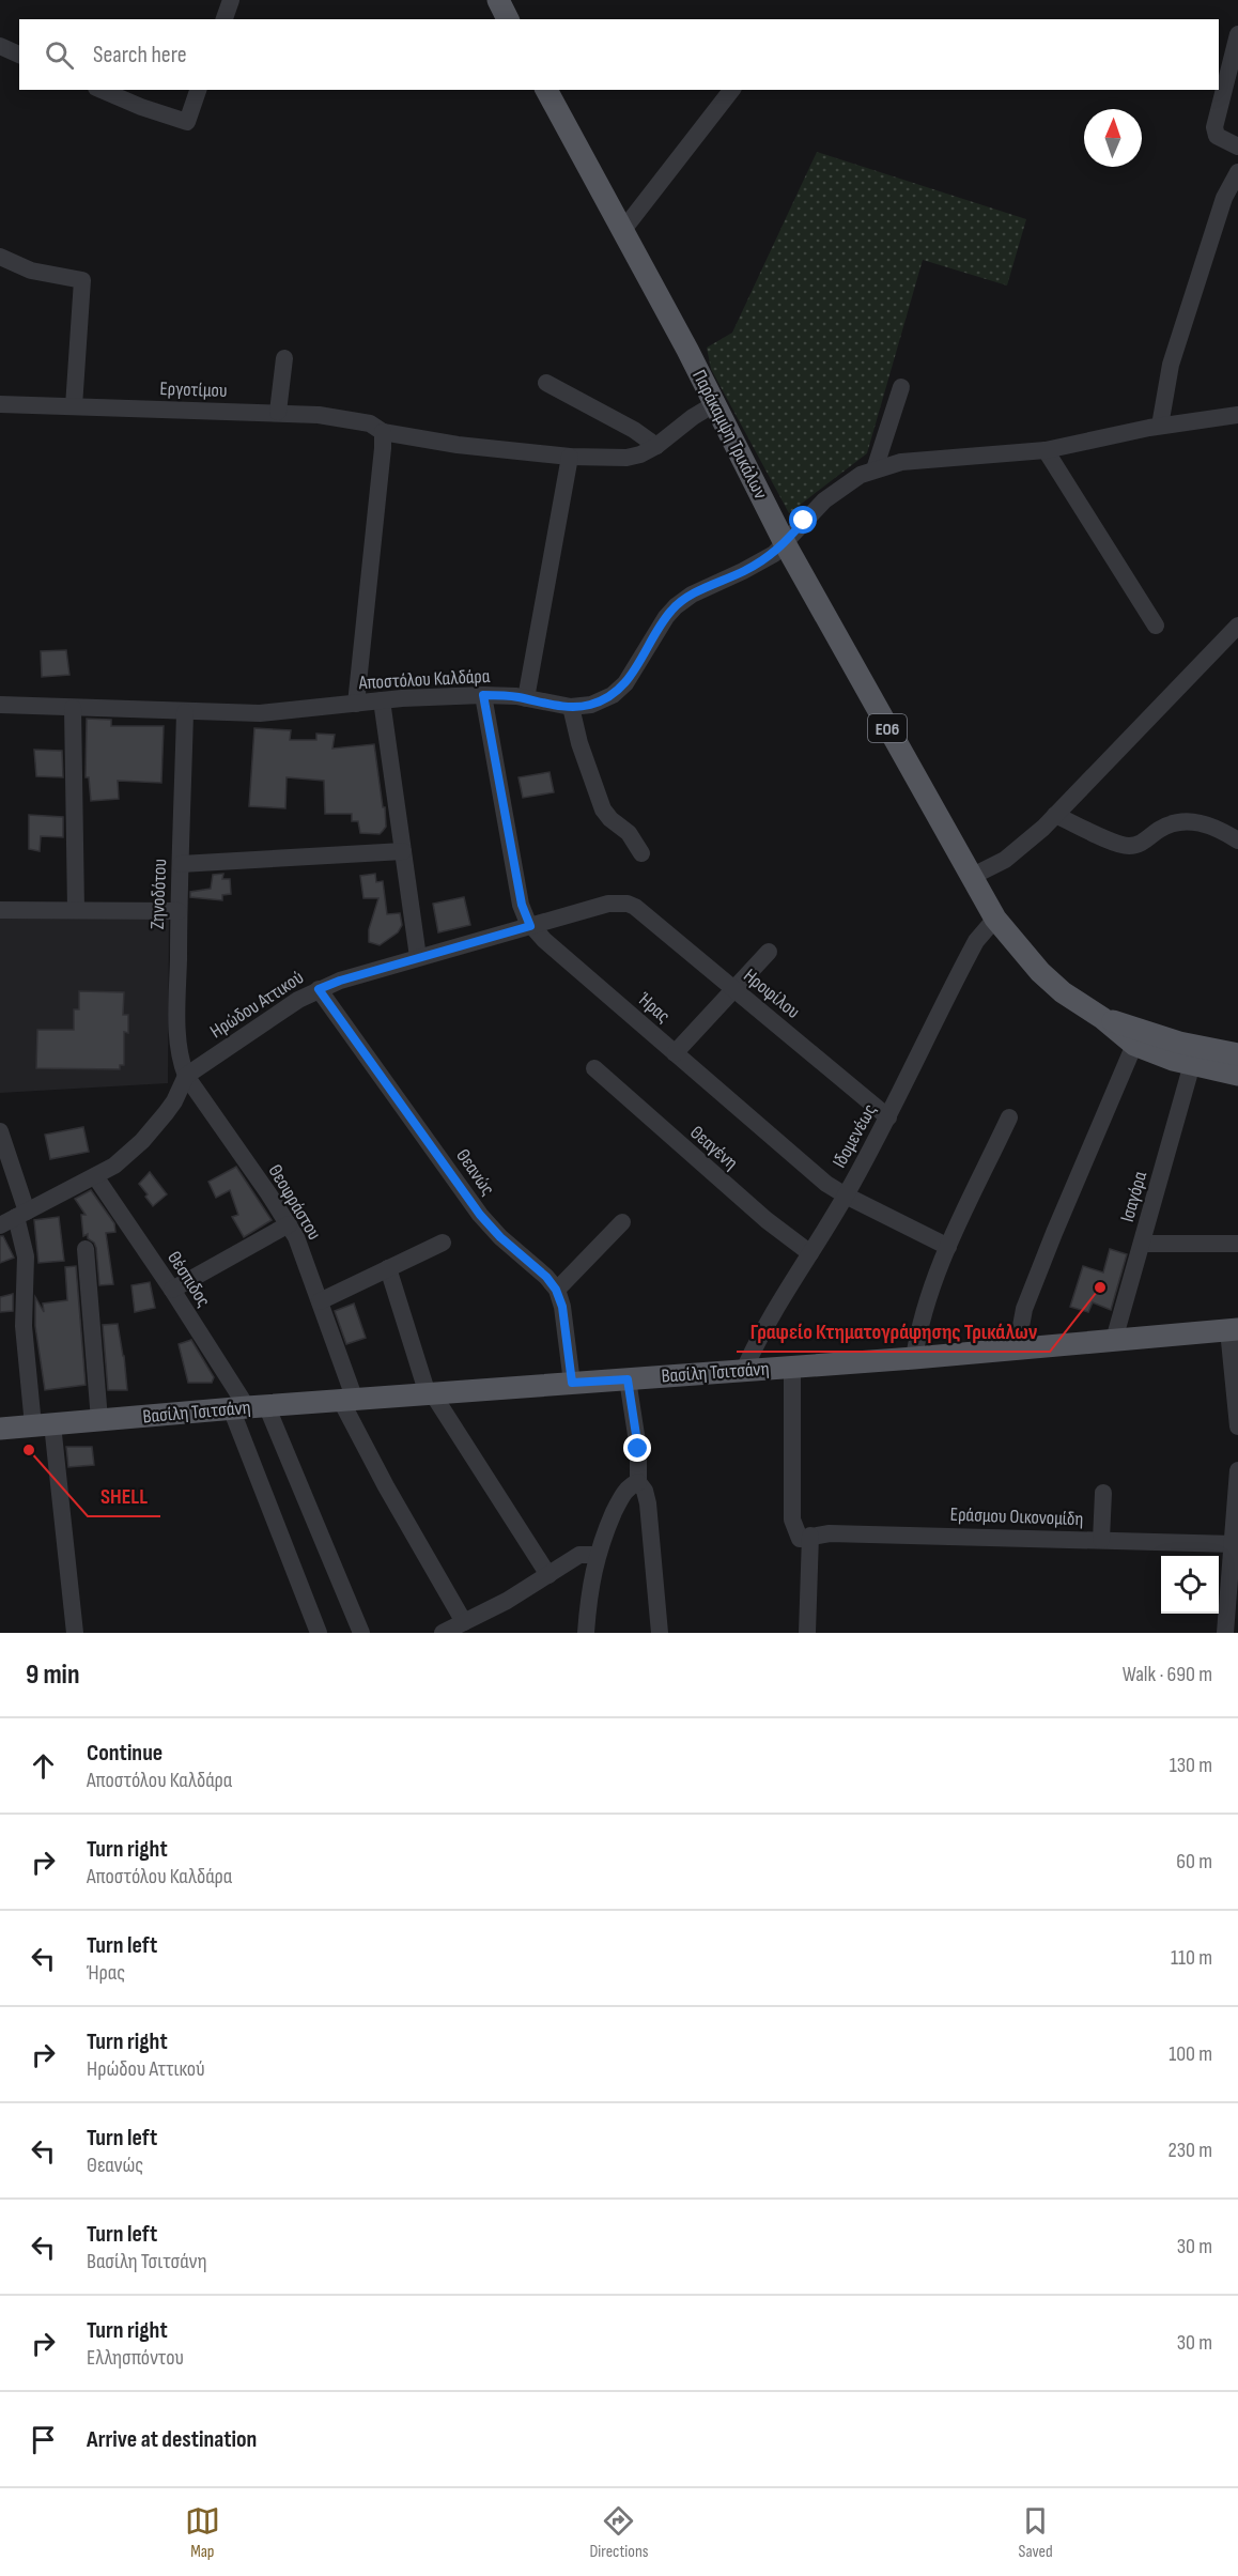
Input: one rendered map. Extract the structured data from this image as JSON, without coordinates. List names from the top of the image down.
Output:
{
  "streets": {
    "main road": ["Παράκαμψη Τρικάλων", "ΕΟ6", "Βασίλη Τσιτσάνη"],
    "street": [
      "Εργοτίμου",
      "Αποστόλου Καλδάρα",
      "Ζηνοδότου",
      "Ηροφίλου",
      "Ηρώδου Αττικού",
      "Ήρας",
      "Ιδομενέως",
      "Θεαγένη",
      "Θεανώς",
      "Ισαγόρα",
      "Θεοφράστου",
      "Θέσπιδος",
      "Εράσμου Οικονομίδη"
    ]
  },
  "crossings": [
    ["Εργοτίμου", "Παράκαμψη Τρικάλων"],
    ["Παράκαμψη Τρικάλων", "Αποστόλου Καλδάρα"],
    ["Παράκαμψη Τρικάλων", "Ιδομενέως"],
    ["Παράκαμψη Τρικάλων", "Ισαγόρα"],
    ["Αποστόλου Καλδάρα", "Ζηνοδότου"],
    ["Αποστόλου Καλδάρα", "Ήρας"],
    ["Ζηνοδότου", "Ηρώδου Αττικού"],
    ["Ζηνοδότου", "Θεοφράστου"],
    ["Ηροφίλου", "Ηρώδου Αττικού"],
    ["Ηροφίλου", "Ιδομενέως"],
    ["Ηρώδου Αττικού", "Ήρας"],
    ["Ηρώδου Αττικού", "Θεανώς"],
    ["Ηρώδου Αττικού", "Θεοφράστου"],
    ["Ηρώδου Αττικού", "Θέσπιδος"],
    ["Ήρας", "Ιδομενέως"],
    ["Ιδομενέως", "Θεαγένη"],
    ["Ιδομενέως", "Βασίλη Τσιτσάνη"],
    ["Θεανώς", "Βασίλη Τσιτσάνη"],
    ["Ισαγόρα", "Βασίλη Τσιτσάνη"],
    ["Θεοφράστου", "Βασίλη Τσιτσάνη"],
    ["Θέσπιδος", "Βασίλη Τσιτσάνη"]
  ],
  "places": ["Γραφείο Κτηματογράφησης Τρικάλων", "SHELL"],
  "north": "top",
  "page": {
    "search": "Search here",
    "heading": ["9 min", "Walk · 690 m"],
    "list": [
      ["Continue", "Αποστόλου Καλδάρα", "130 m"],
      ["Turn right", "Αποστόλου Καλδάρα", "60 m"],
      ["Turn left", "Ήρας", "110 m"],
      ["Turn right", "Ηρώδου Αττικού", "100 m"],
      ["Turn left", "Θεανώς", "230 m"],
      ["Turn left", "Βασίλη Τσιτσάνη", "30 m"],
      ["Turn right", "Ελλησπόντου", "30 m"],
      "Arrive at destination"
    ],
    "nav": ["Map", "Directions", "Saved"]
  }
}
